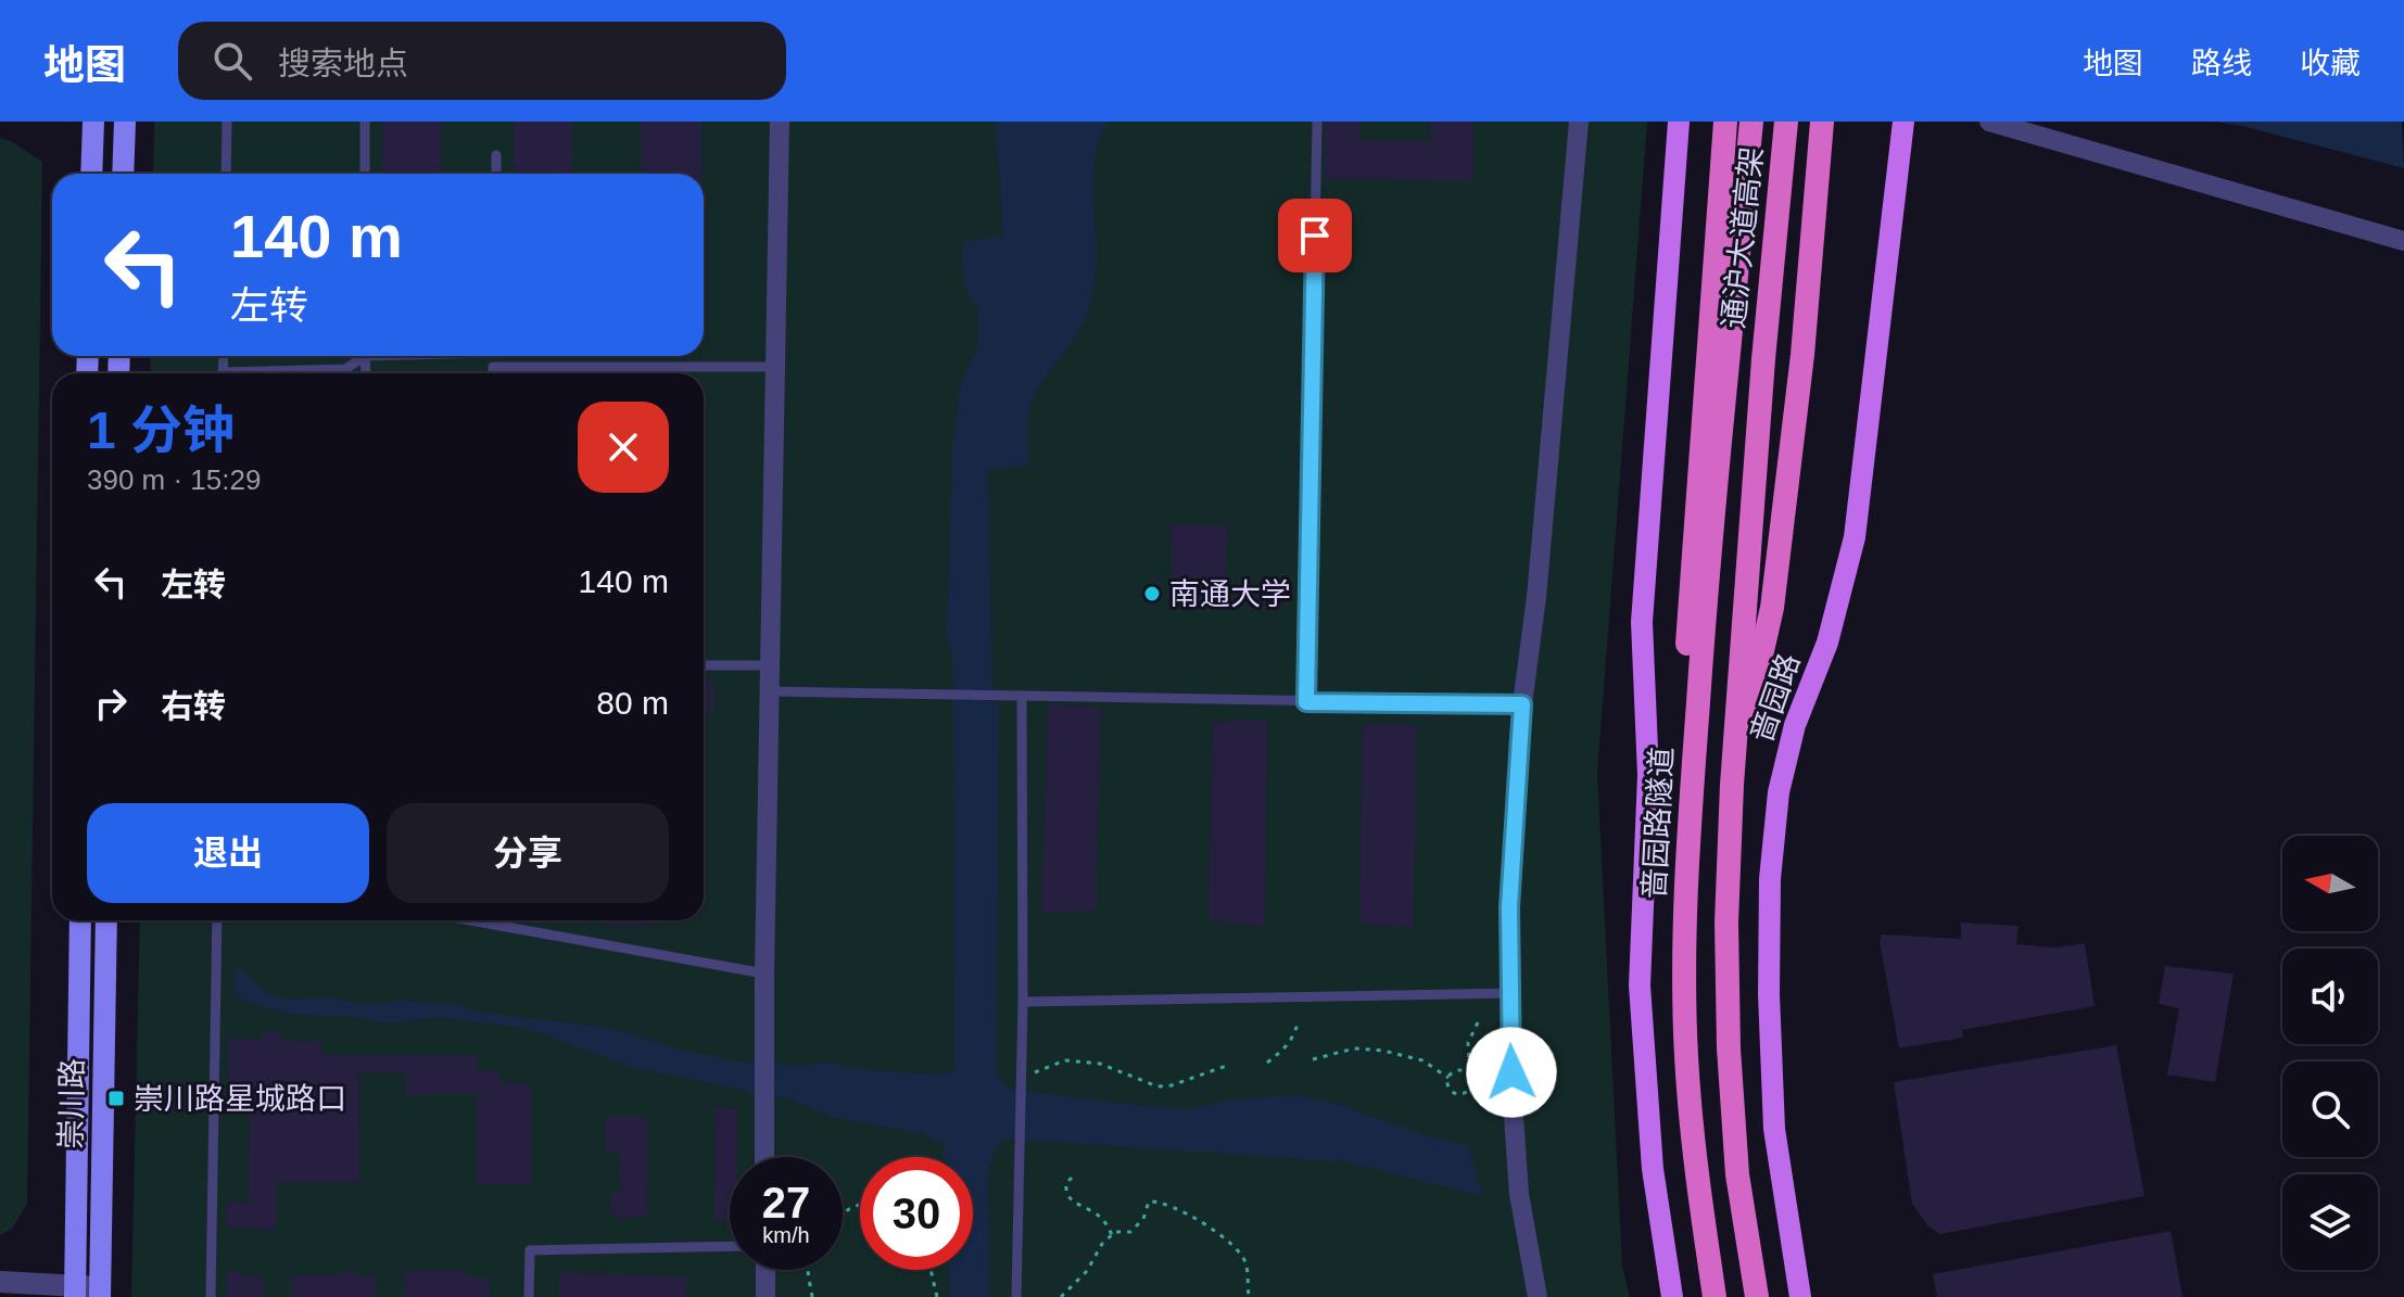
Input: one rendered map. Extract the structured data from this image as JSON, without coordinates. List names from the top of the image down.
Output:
{
  "streets": {
    "highway": ["通沪大道高架", "啬园路隧道"],
    "main road": ["啬园路", "崇川路"]
  },
  "crossings": [
    ["通沪大道高架", "啬园路隧道"]
  ],
  "places": {
    "other": ["南通大学"],
    "transit": ["崇川路星城路口"]
  },
  "north": "left",
  "page": {
    "header": "地图",
    "search": "搜索地点",
    "nav": ["地图", "路线", "收藏"],
    "turn": ["140 m", "左转"],
    "heading": ["1 分钟", "390 m · 15:29"],
    "list": [
      {
        "name": "左转",
        "value": "140 m"
      },
      {
        "name": "右转",
        "value": "80 m"
      }
    ],
    "buttons": ["退出", "分享"],
    "speed": "27 km/h",
    "limit": "30"
  }
}
